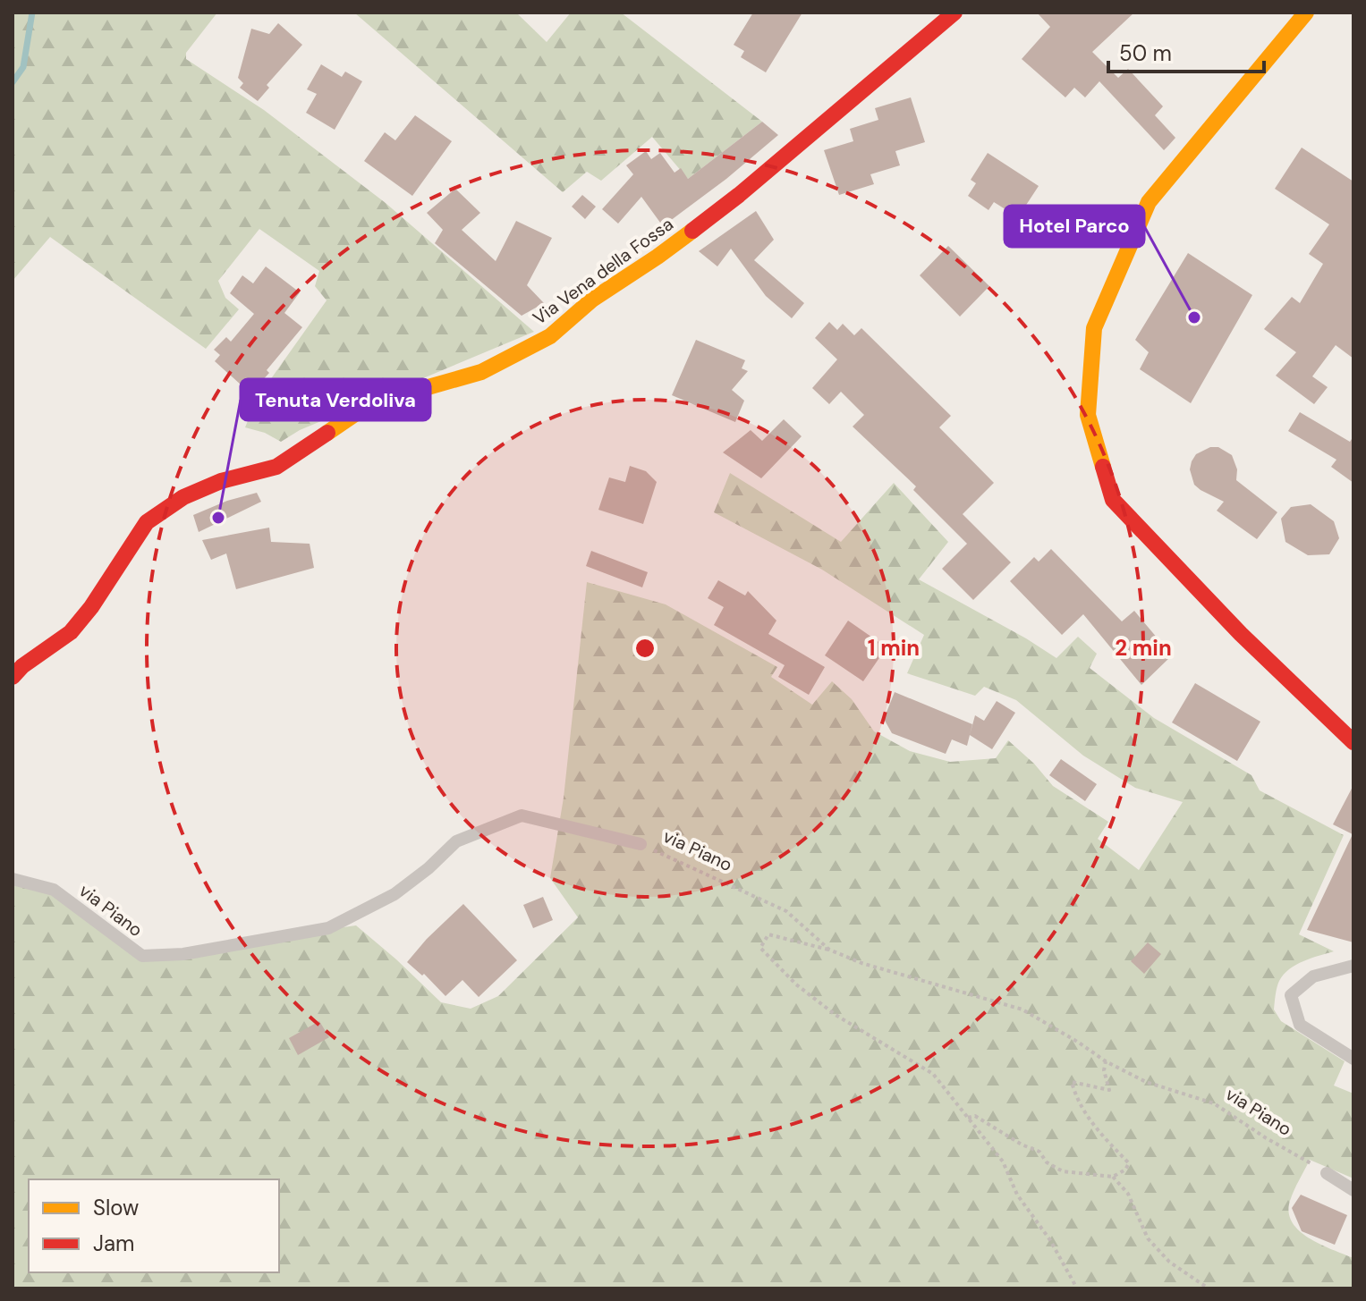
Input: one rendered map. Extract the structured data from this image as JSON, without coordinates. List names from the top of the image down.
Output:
{
  "streets": {
    "street": ["Via Vena della Fossa"],
    "lane": ["via Piano"]
  },
  "places": ["Hotel Parco", "Tenuta Verdoliva"],
  "legend": ["Slow", "Jam"],
  "scale_bar": "50 m",
  "rings": ["1 min", "2 min"]
}
